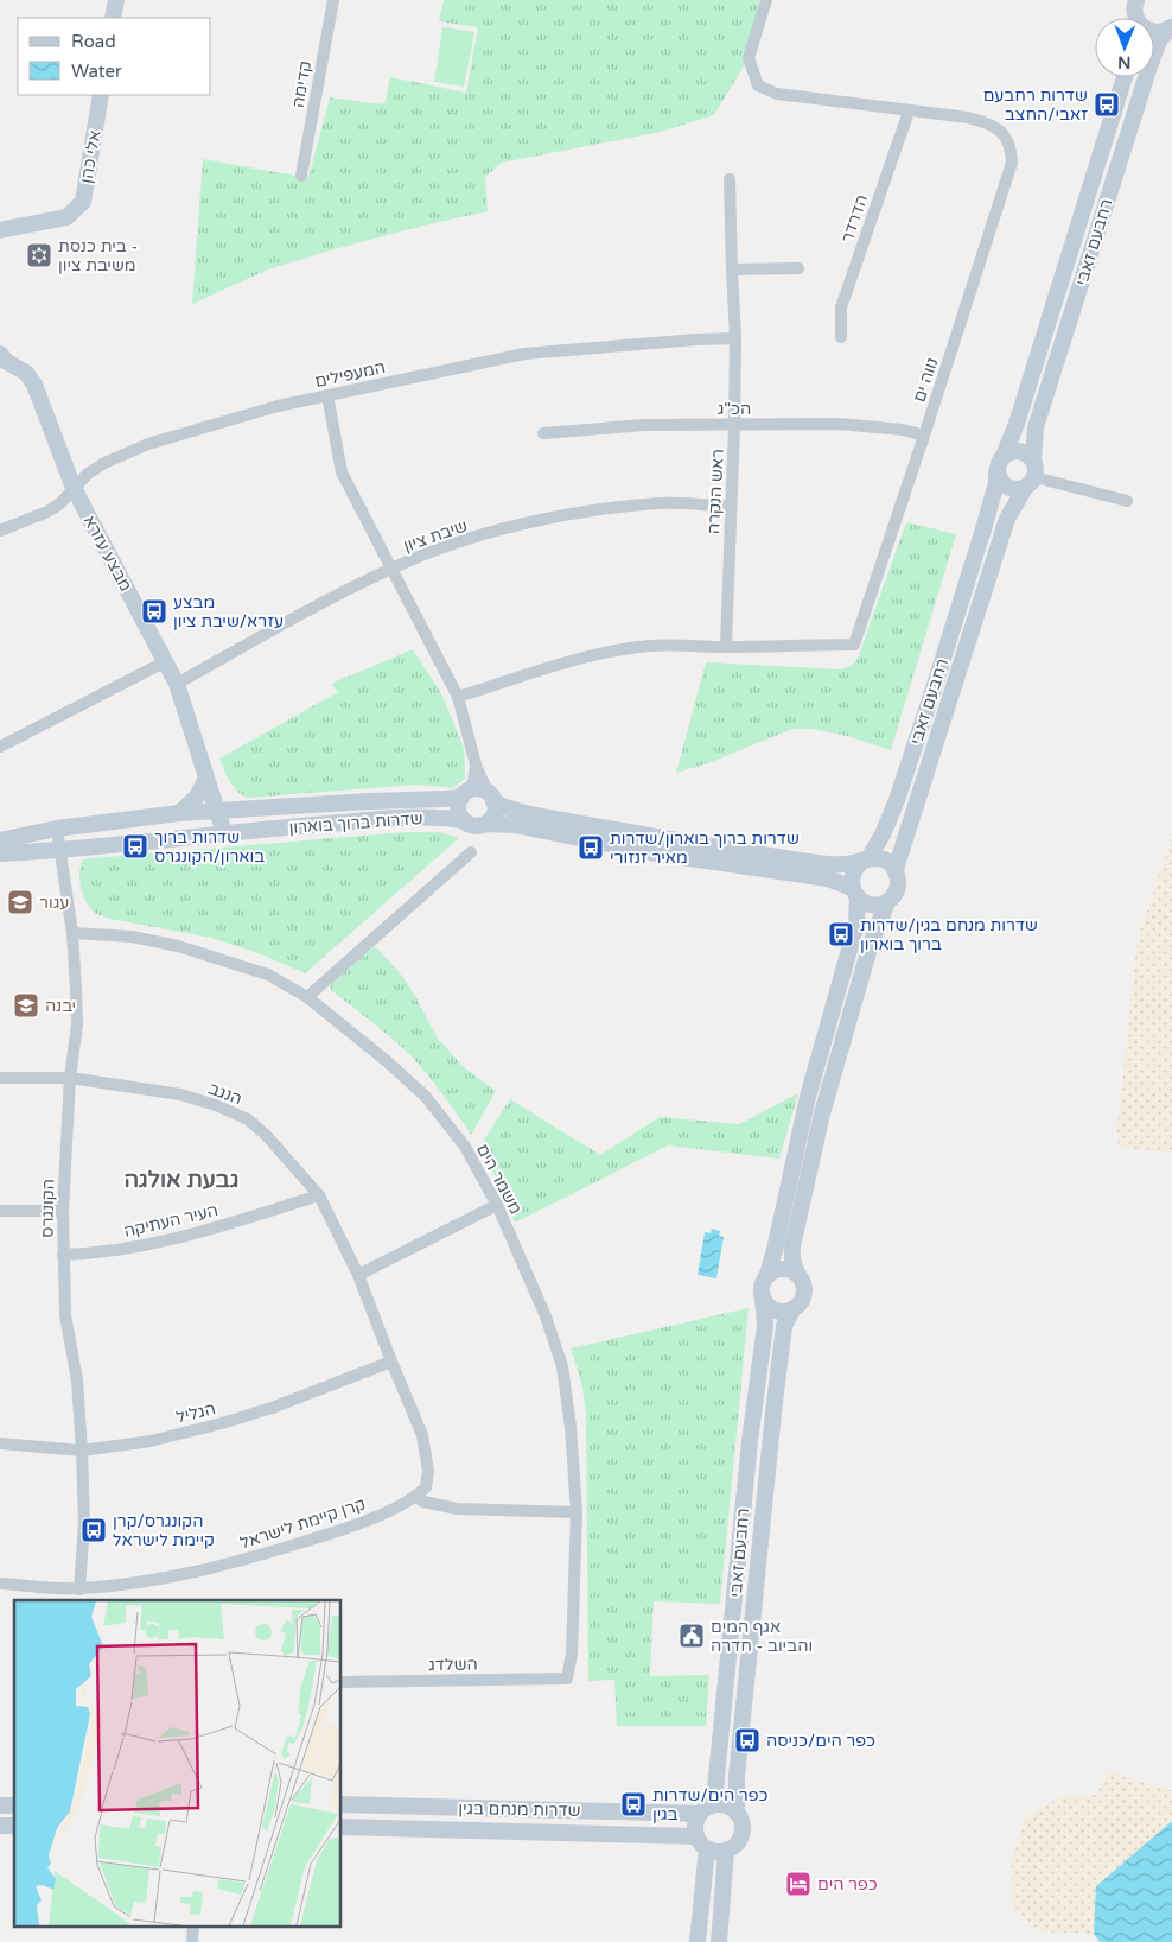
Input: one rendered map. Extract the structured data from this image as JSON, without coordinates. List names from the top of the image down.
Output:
{
  "streets": {
    "street": [
      "קדימה",
      "אלי כהן",
      "הדרדר",
      "רחבעם זאבי",
      "המעפילים",
      "נווה ים",
      "הכ\"ג",
      "ראש הנקרה",
      "שיבת ציון",
      "מבצע עזרא",
      "שדרות ברוך בוארון",
      "הנגב",
      "משמר הים",
      "הקונגרס",
      "העיר העתיקה",
      "הגליל",
      "קרן קיימת לישראל",
      "השלדג",
      "שדרות מנחם בגין"
    ]
  },
  "crossings": [
    ["הדרדר", "נווה ים"],
    ["רחבעם זאבי", "שדרות מנחם בגין"],
    ["המעפילים", "ראש הנקרה"],
    ["המעפילים", "מבצע עזרא"],
    ["נווה ים", "הכ\"ג"],
    ["נווה ים", "ראש הנקרה"],
    ["הכ\"ג", "ראש הנקרה"],
    ["ראש הנקרה", "שיבת ציון"],
    ["שיבת ציון", "מבצע עזרא"],
    ["מבצע עזרא", "שדרות ברוך בוארון"],
    ["שדרות ברוך בוארון", "הקונגרס"],
    ["הנגב", "הקונגרס"],
    ["הנגב", "העיר העתיקה"],
    ["הנגב", "הגליל"],
    ["הנגב", "קרן קיימת לישראל"],
    ["משמר הים", "הקונגרס"],
    ["משמר הים", "השלדג"],
    ["הקונגרס", "העיר העתיקה"],
    ["הקונגרס", "הגליל"],
    ["הקונגרס", "קרן קיימת לישראל"]
  ],
  "districts": ["גבעת אולגה"],
  "places": {
    "bus stop": [
      "שדרות רחבעם זאבי/החצב",
      "מבצע עזרא/שיבת ציון",
      "שדרות ברוך בוארון/הקונגרס",
      "שדרות ברוך בוארון/שדרות מאיר זנזורי",
      "שדרות מנחם בגין/שדרות ברוך בוארון",
      "הקונגרס/קרן קיימת לישראל",
      "כפר הים/כניסה",
      "כפר הים/שדרות בגין"
    ],
    "synagogue": ["בית כנסת - משיבת ציון"],
    "school or university": ["עגור", "יבנה"],
    "public building": ["אגף המים והביוב - חדרה"],
    "hotel": ["כפר הים"]
  },
  "legend": ["Road", "Water"],
  "north": "bottom"
}
